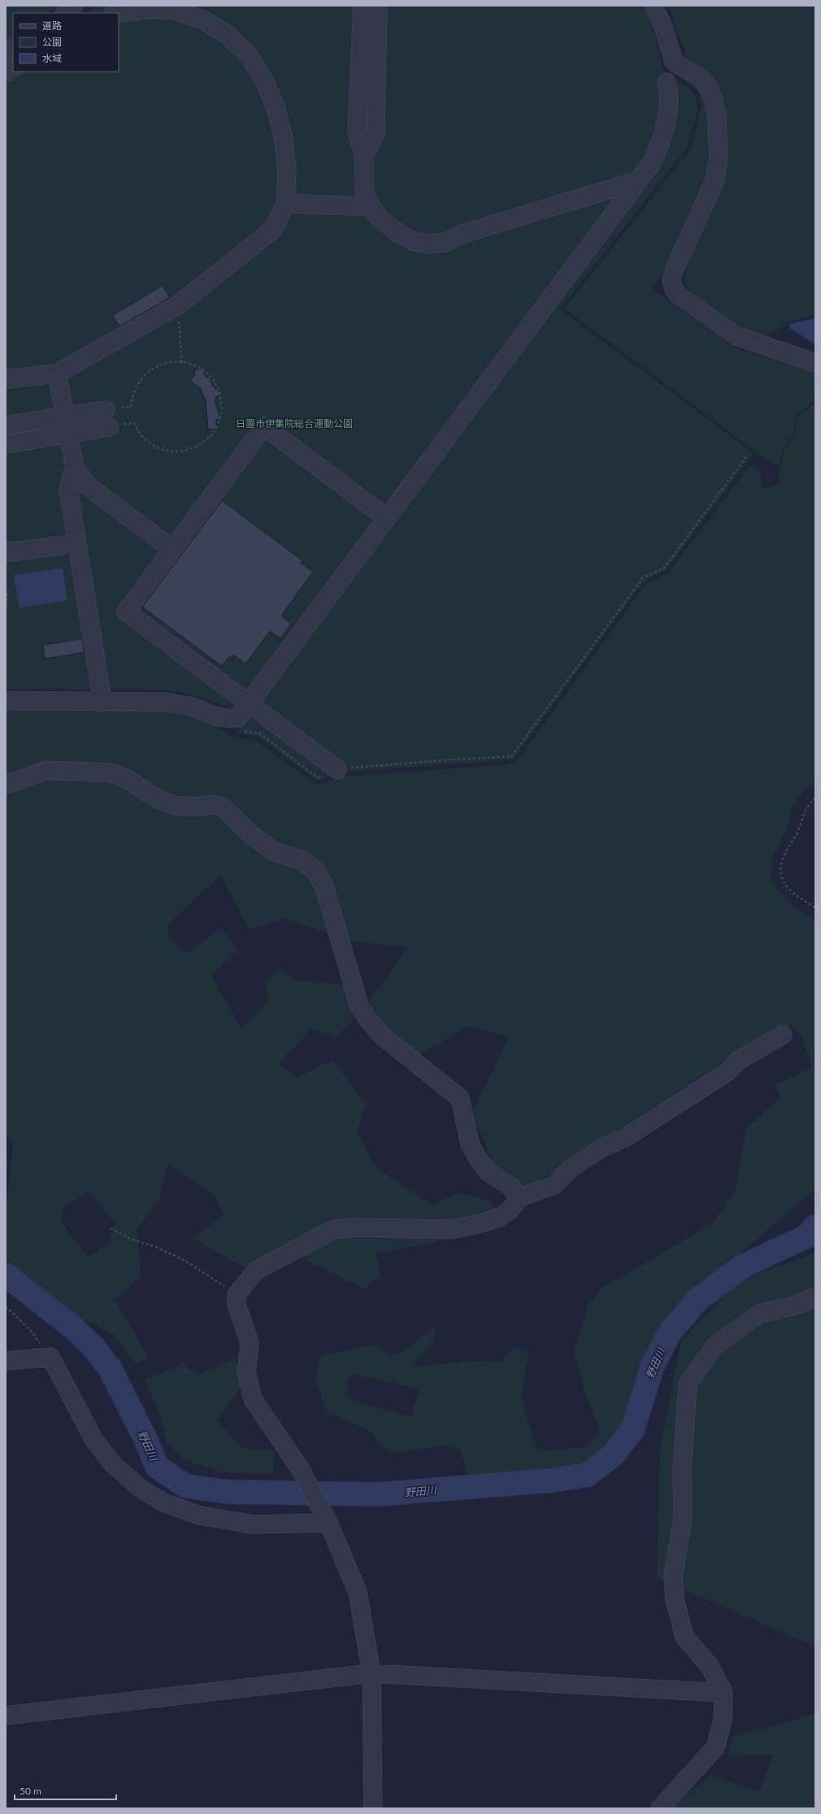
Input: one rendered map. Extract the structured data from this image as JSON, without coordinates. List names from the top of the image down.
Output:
{
  "water": ["野田川"],
  "parks": ["日置市伊集院総合運動公園"],
  "legend": ["道路", "公園", "水域"],
  "scale_bar": "50 m"
}
